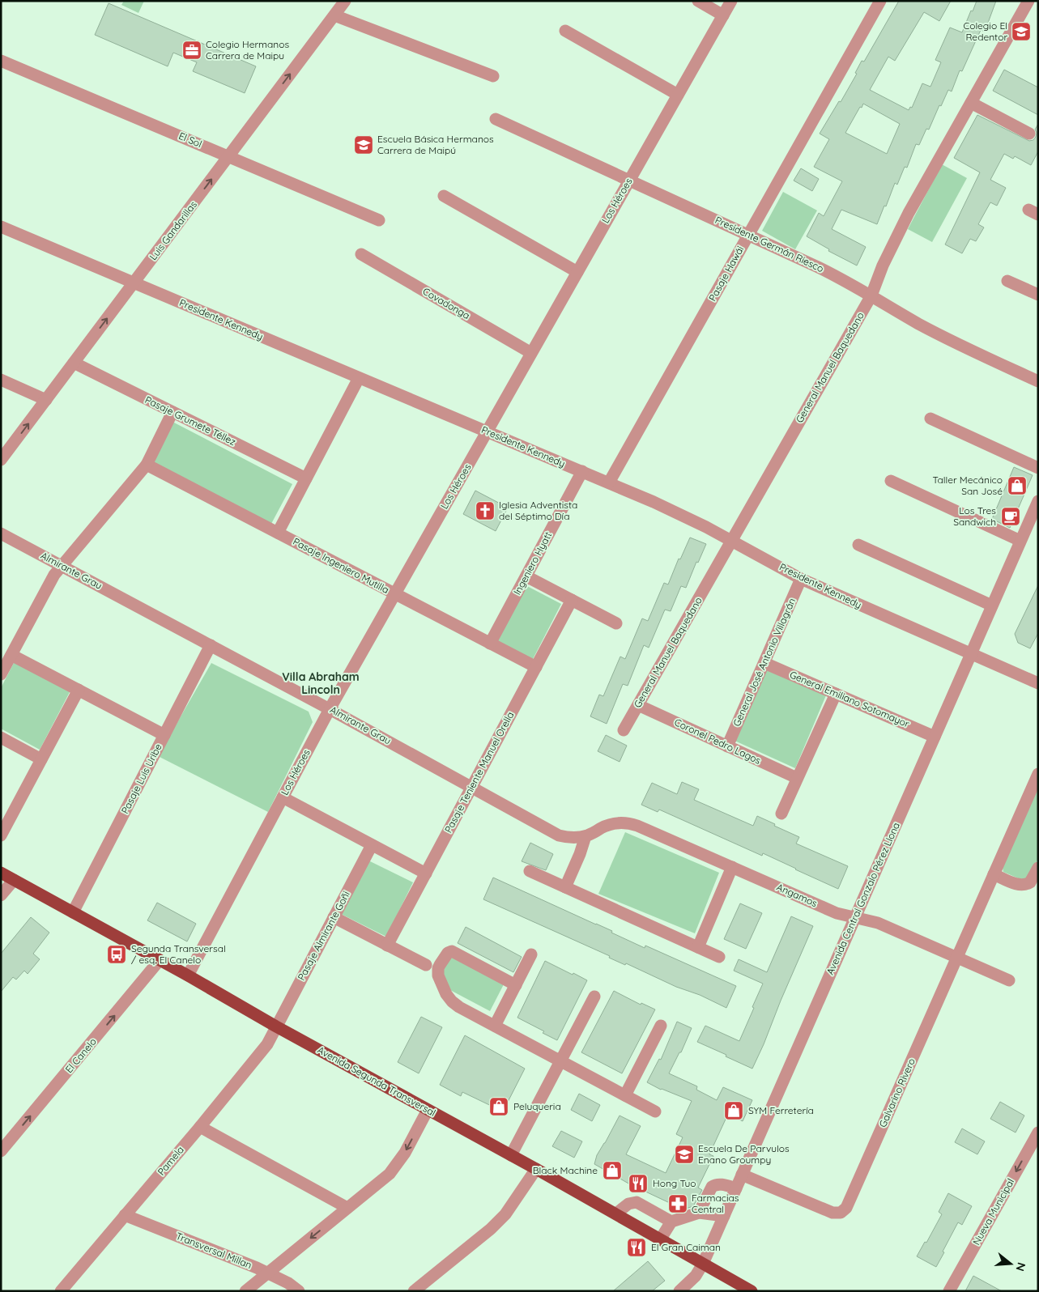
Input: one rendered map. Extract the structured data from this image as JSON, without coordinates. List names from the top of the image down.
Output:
{
  "streets": {
    "main road": ["Avenida Segunda Transversal"],
    "street": [
      "El Sol",
      "Los Héroes",
      "Luis Gandarillas",
      "Presidente Germán Riesco",
      "Pasaje Hawái",
      "Covadonga",
      "Presidente Kennedy",
      "General Manuel Baquedano",
      "Pasaje Grumete Téllez",
      "Ingeniero Hyatt",
      "Pasaje Ingeniero Mutilla",
      "Almirante Grau",
      "General José Antonio Villagrán",
      "General Emiliano Sotomayor",
      "Coronel Pedro Lagos",
      "Pasaje Teniente Manuel Orella",
      "Pasaje Luis Uribe",
      "Angamos",
      "Avenida Central Gonzalo Pérez Llona",
      "Pasaje Almirante Goñi",
      "El Canelo",
      "Galvarino Rivero",
      "Pamela",
      "Nueva Municipal",
      "Transversal Millan"
    ]
  },
  "crossings": [
    ["El Sol", "Luis Gandarillas"],
    ["Los Héroes", "Presidente Germán Riesco"],
    ["Los Héroes", "Covadonga"],
    ["Los Héroes", "Presidente Kennedy"],
    ["Los Héroes", "Pasaje Ingeniero Mutilla"],
    ["Los Héroes", "Almirante Grau"],
    ["Los Héroes", "Avenida Segunda Transversal"],
    ["Luis Gandarillas", "Presidente Kennedy"],
    ["Luis Gandarillas", "Pasaje Grumete Téllez"],
    ["Presidente Germán Riesco", "Pasaje Hawái"],
    ["Presidente Germán Riesco", "General Manuel Baquedano"],
    ["Pasaje Hawái", "Presidente Kennedy"],
    ["Presidente Kennedy", "General Manuel Baquedano"],
    ["Presidente Kennedy", "Ingeniero Hyatt"],
    ["Presidente Kennedy", "General José Antonio Villagrán"],
    ["Presidente Kennedy", "Avenida Central Gonzalo Pérez Llona"],
    ["General Manuel Baquedano", "Coronel Pedro Lagos"],
    ["Ingeniero Hyatt", "Pasaje Ingeniero Mutilla"],
    ["Pasaje Ingeniero Mutilla", "Pasaje Teniente Manuel Orella"],
    ["Almirante Grau", "Pasaje Teniente Manuel Orella"],
    ["Almirante Grau", "Pasaje Luis Uribe"],
    ["Almirante Grau", "Angamos"],
    ["General José Antonio Villagrán", "General Emiliano Sotomayor"],
    ["General José Antonio Villagrán", "Coronel Pedro Lagos"],
    ["General Emiliano Sotomayor", "Avenida Central Gonzalo Pérez Llona"],
    ["Pasaje Luis Uribe", "Avenida Segunda Transversal"],
    ["Angamos", "Avenida Central Gonzalo Pérez Llona"],
    ["Angamos", "Galvarino Rivero"],
    ["Avenida Central Gonzalo Pérez Llona", "Avenida Segunda Transversal"],
    ["Avenida Central Gonzalo Pérez Llona", "Galvarino Rivero"],
    ["Pasaje Almirante Goñi", "Avenida Segunda Transversal"],
    ["Pasaje Almirante Goñi", "Pamela"],
    ["El Canelo", "Avenida Segunda Transversal"],
    ["Avenida Segunda Transversal", "Pamela"],
    ["Pamela", "Transversal Millan"]
  ],
  "one_way": ["Luis Gandarillas", "El Canelo", "Nueva Municipal"],
  "districts": ["Villa Abraham Lincoln"],
  "places": {
    "school or university": ["Colegio El Redentor", "Escuela Básica Hermanos Carrera de Maipú", "Escuela De Parvulos Enano Groumpy"],
    "office": ["Colegio Hermanos Carrera de Maipu"],
    "shop": [
      "Taller Mecánico San José",
      "Peluqueria",
      "SYM Ferretería",
      "Black Machine"
    ],
    "church": ["Iglesia Adventista del Séptimo Día"],
    "cafe": ["Los Tres Sandwich"],
    "bus stop": ["Segunda Transversal / esq. El Canelo"],
    "restaurant": ["Hong Tuo", "El Gran Caiman"],
    "pharmacy": ["Farmacias Central"]
  },
  "north": "right"
}
